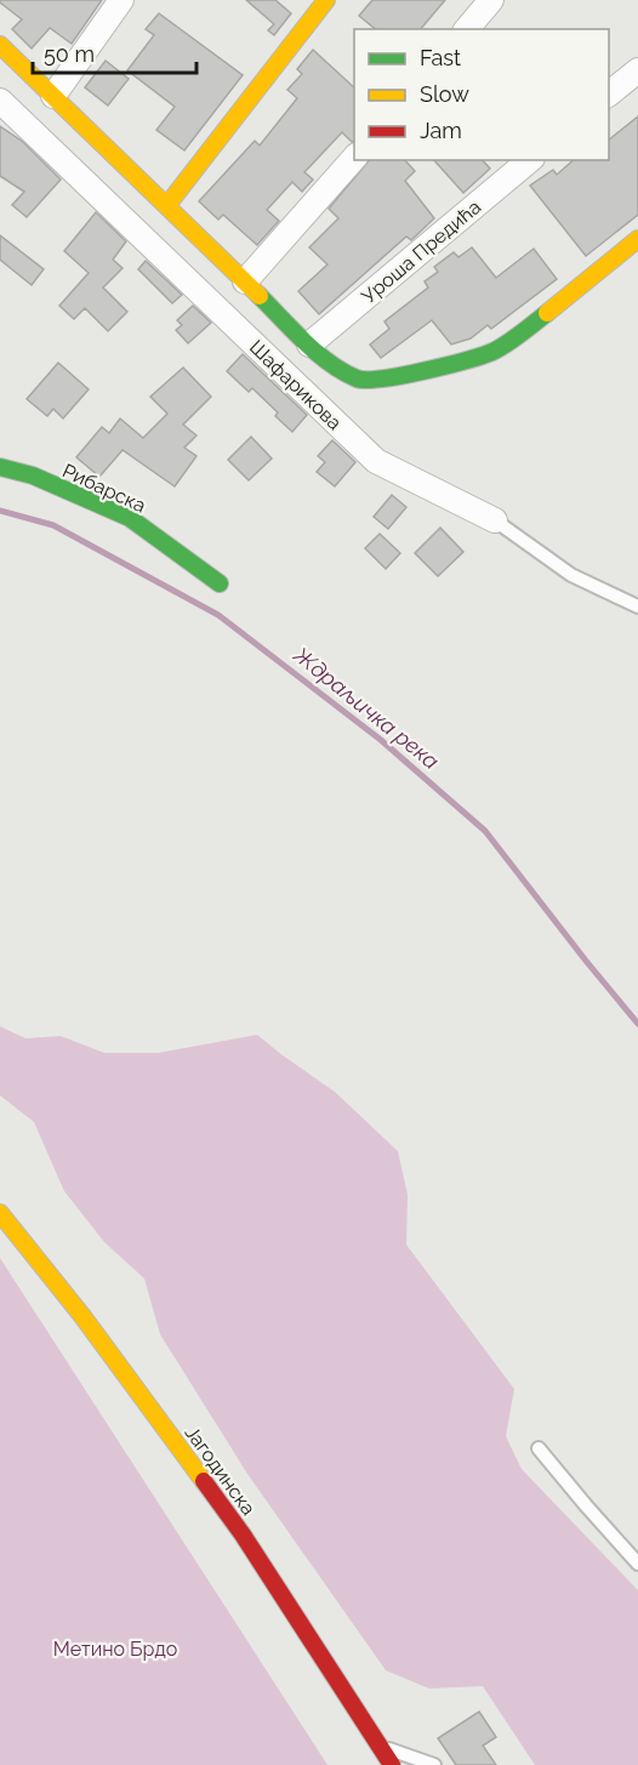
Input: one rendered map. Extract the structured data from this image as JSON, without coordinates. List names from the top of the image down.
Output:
{
  "streets": {
    "street": [
      "Уроша Предића",
      "Шафарикова",
      "Рибарска",
      "Јагодинска"
    ]
  },
  "water": ["Ждраљичка река"],
  "parks": ["Метино Брдо"],
  "legend": ["Fast", "Slow", "Jam"],
  "scale_bar": "50 m"
}
